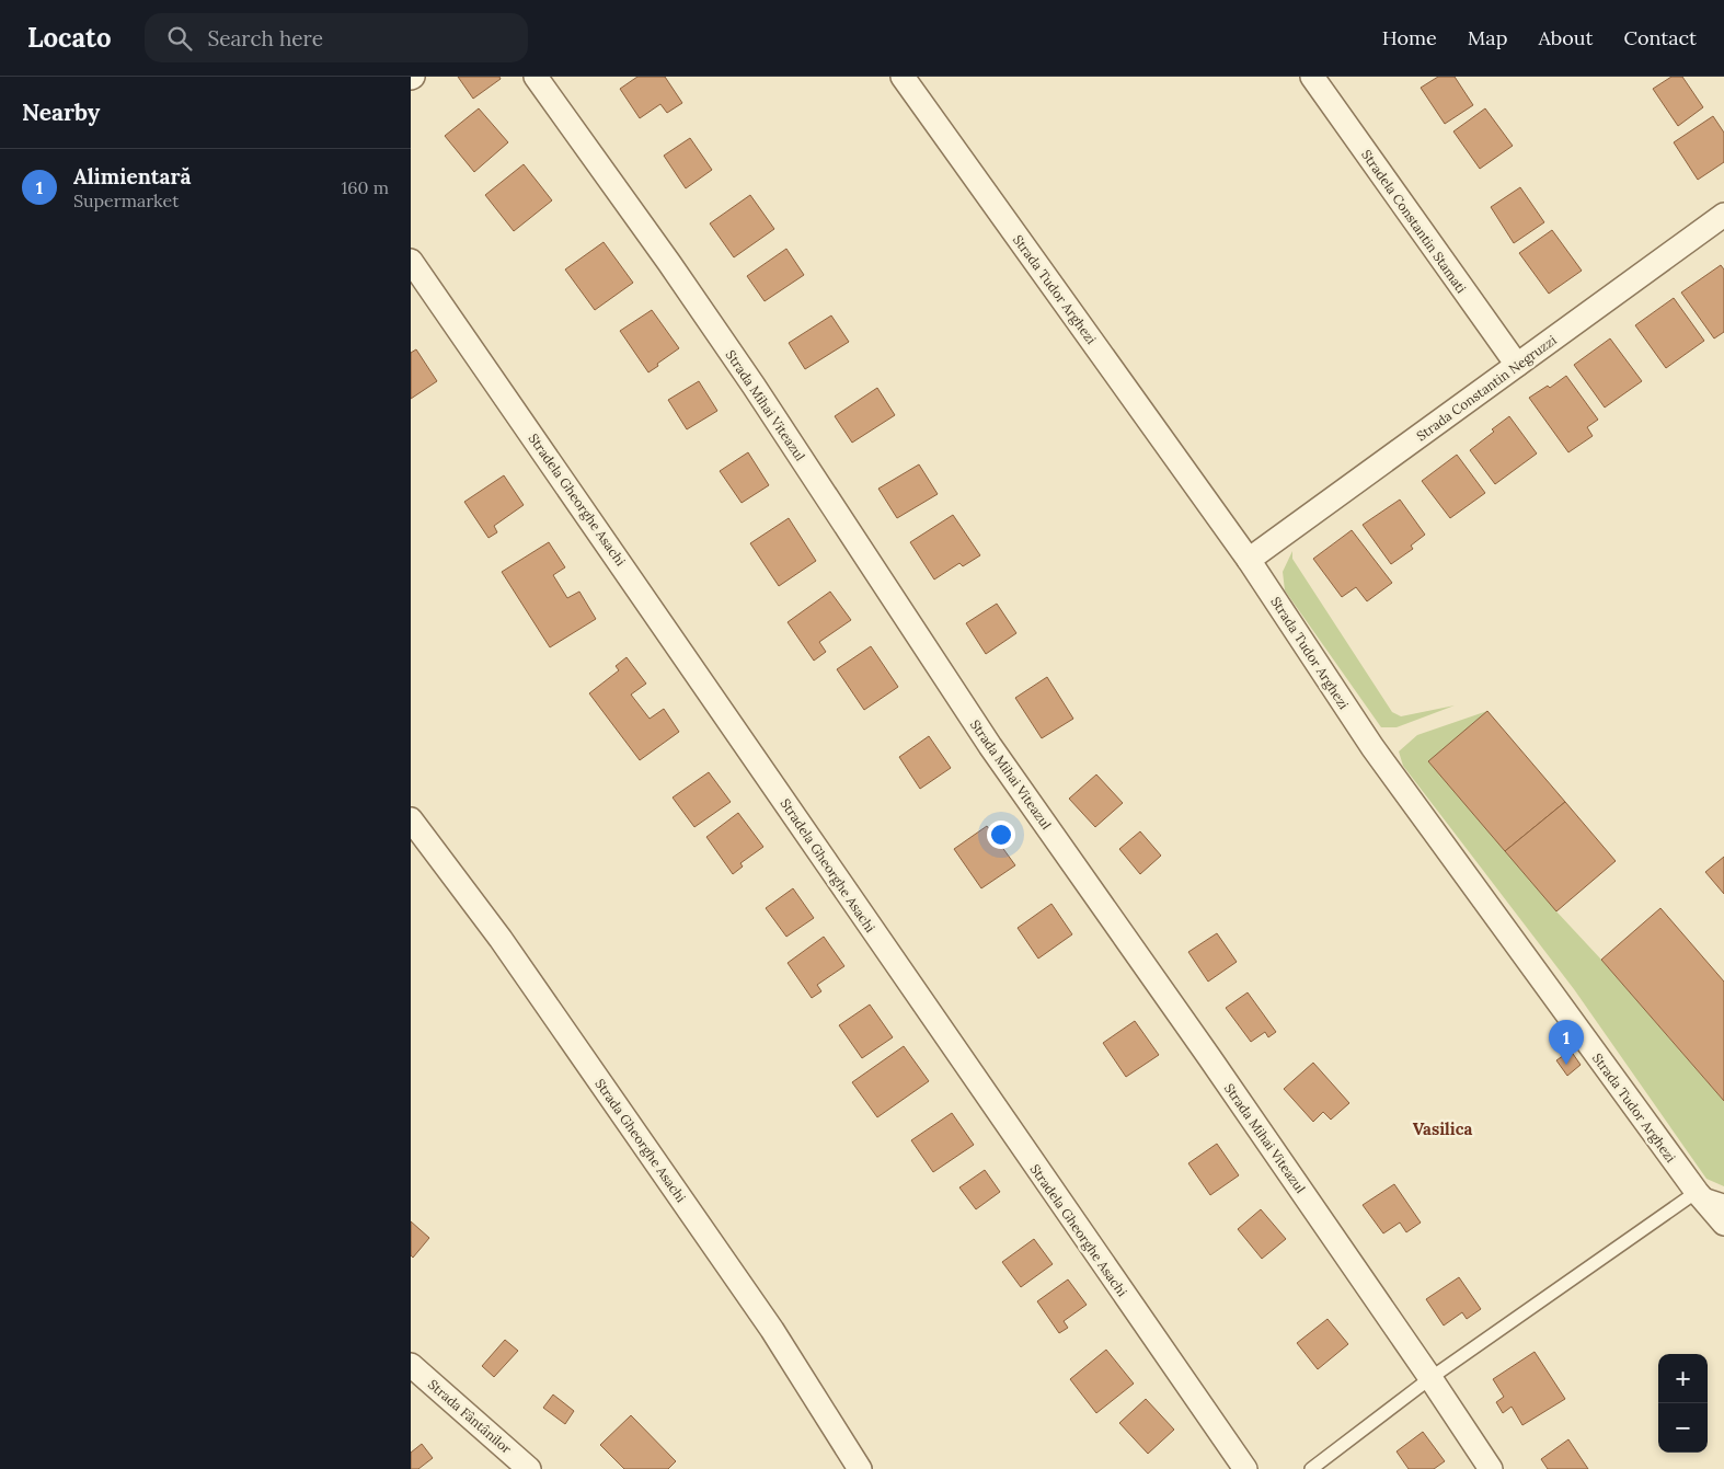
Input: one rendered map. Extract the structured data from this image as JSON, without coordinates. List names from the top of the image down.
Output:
{
  "streets": {
    "street": [
      "Stradela Constantin Stamati",
      "Strada Tudor Arghezi",
      "Strada Constantin Negruzzi",
      "Strada Mihai Viteazul",
      "Stradela Gheorghe Asachi",
      "Strada Gheorghe Asachi",
      "Strada Fântânilor"
    ]
  },
  "crossings": [
    ["Stradela Constantin Stamati", "Strada Constantin Negruzzi"],
    ["Strada Tudor Arghezi", "Strada Constantin Negruzzi"]
  ],
  "districts": ["Vasilica"],
  "page": {
    "header": "Locato",
    "search": "Search here",
    "nav": [
      "Home",
      "Map",
      "About",
      "Contact"
    ],
    "heading": "Nearby",
    "list": [
      {
        "mark": "1",
        "name": "Alimientară",
        "note": "Supermarket",
        "value": "160 m"
      }
    ],
    "pins": "1",
    "map_buttons": ["+", "−"]
  }
}
